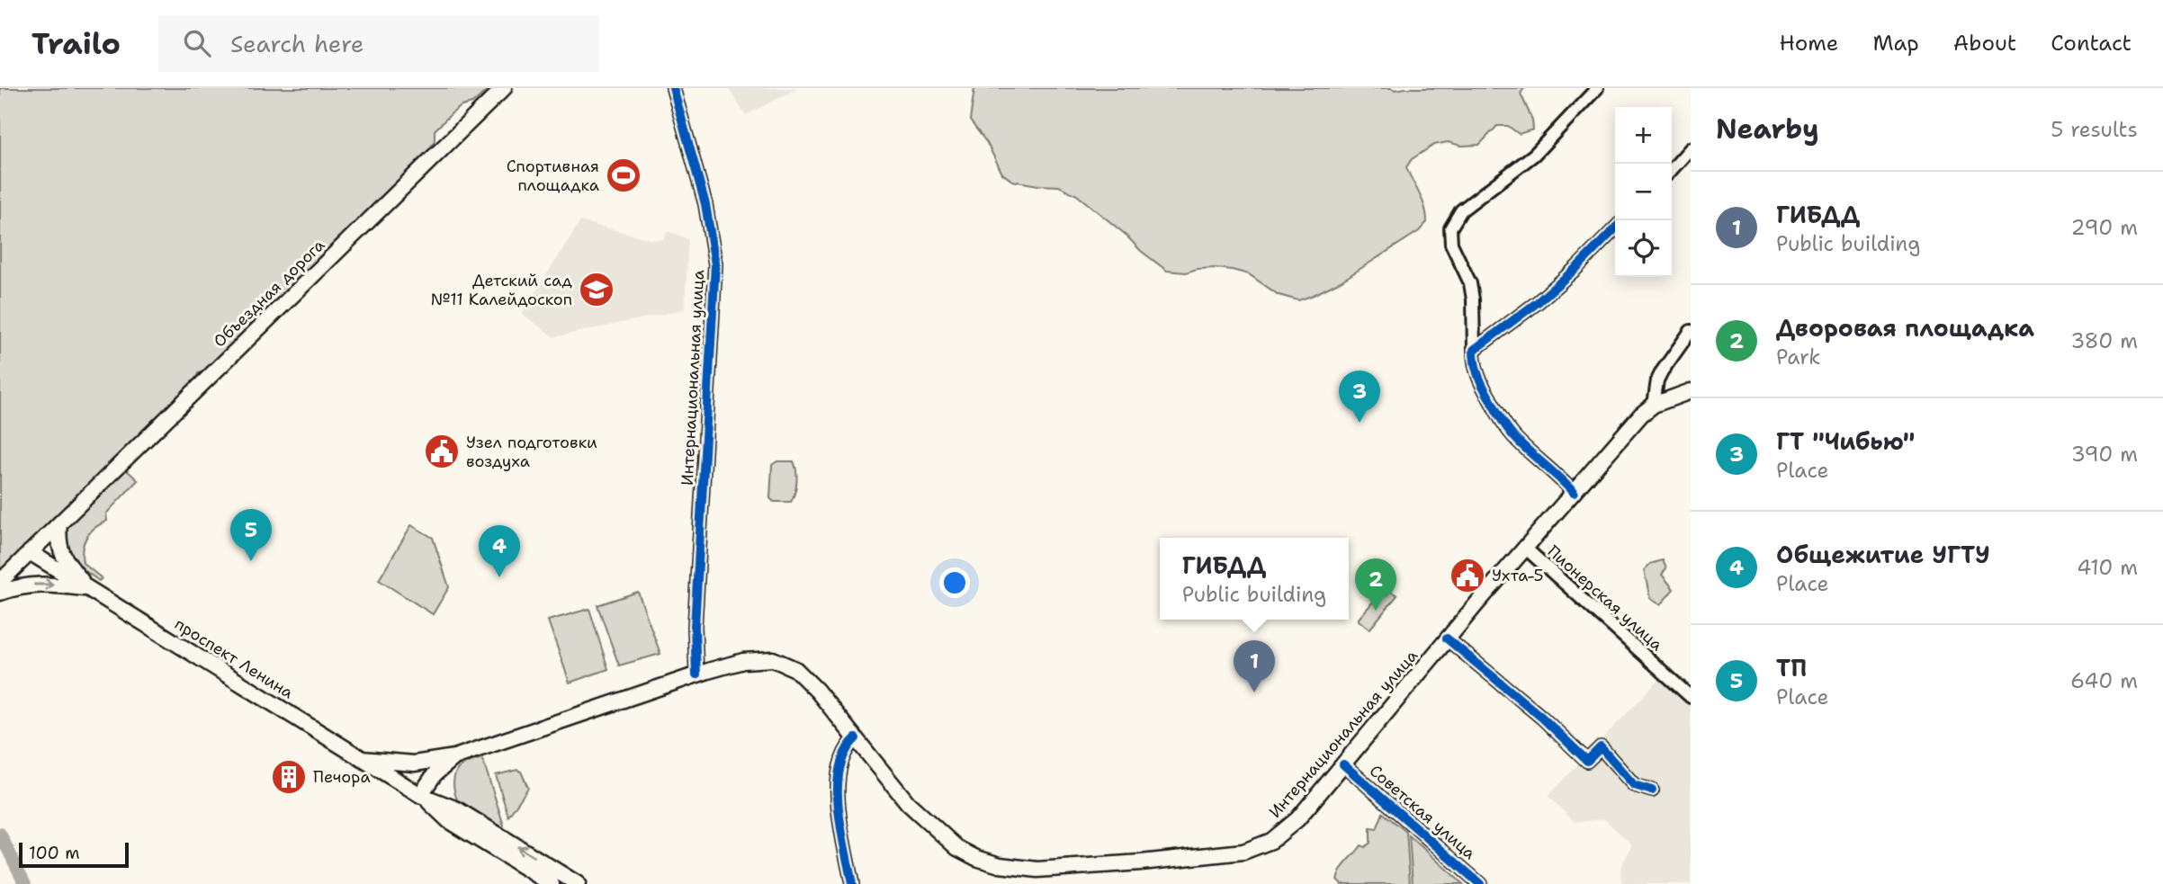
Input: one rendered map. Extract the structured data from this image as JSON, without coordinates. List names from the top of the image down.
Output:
{
  "streets": {
    "main road": ["Объездная дорога", "Интернациональная улица", "проспект Ленина"],
    "street": ["Пионерская улица", "Советская улица"]
  },
  "crossings": [
    ["Объездная дорога", "проспект Ленина"],
    ["Интернациональная улица", "Пионерская улица"],
    ["Интернациональная улица", "проспект Ленина"],
    ["Интернациональная улица", "Советская улица"]
  ],
  "places": {
    "sports": ["Спортивная площадка"],
    "school or university": ["Детский сад №11 Калейдоскоп"],
    "public building": ["Узел подготовки воздуха", "Ухта-5"],
    "building": ["Печора"]
  },
  "scale_bar": "100 m",
  "page": {
    "header": "Trailo",
    "search": "Search here",
    "nav": [
      "Home",
      "Map",
      "About",
      "Contact"
    ],
    "heading": ["Nearby", "5 results"],
    "map_buttons": ["+", "−"],
    "list": [
      {
        "mark": "1",
        "name": "ГИБДД",
        "note": "Public building",
        "value": "290 m"
      },
      {
        "mark": "2",
        "name": "Дворовая площадка",
        "note": "Park",
        "value": "380 m"
      },
      {
        "mark": "3",
        "name": "ГТ \"Чибью\"",
        "note": "Place",
        "value": "390 m"
      },
      {
        "mark": "4",
        "name": "Общежитие УГТУ",
        "note": "Place",
        "value": "410 m"
      },
      {
        "mark": "5",
        "name": "ТП",
        "note": "Place",
        "value": "640 m"
      }
    ],
    "pins": [
      "3",
      "5",
      "4",
      "2",
      "1"
    ],
    "popup": ["ГИБДД", "Public building"],
    "scale": "100 m"
  }
}
